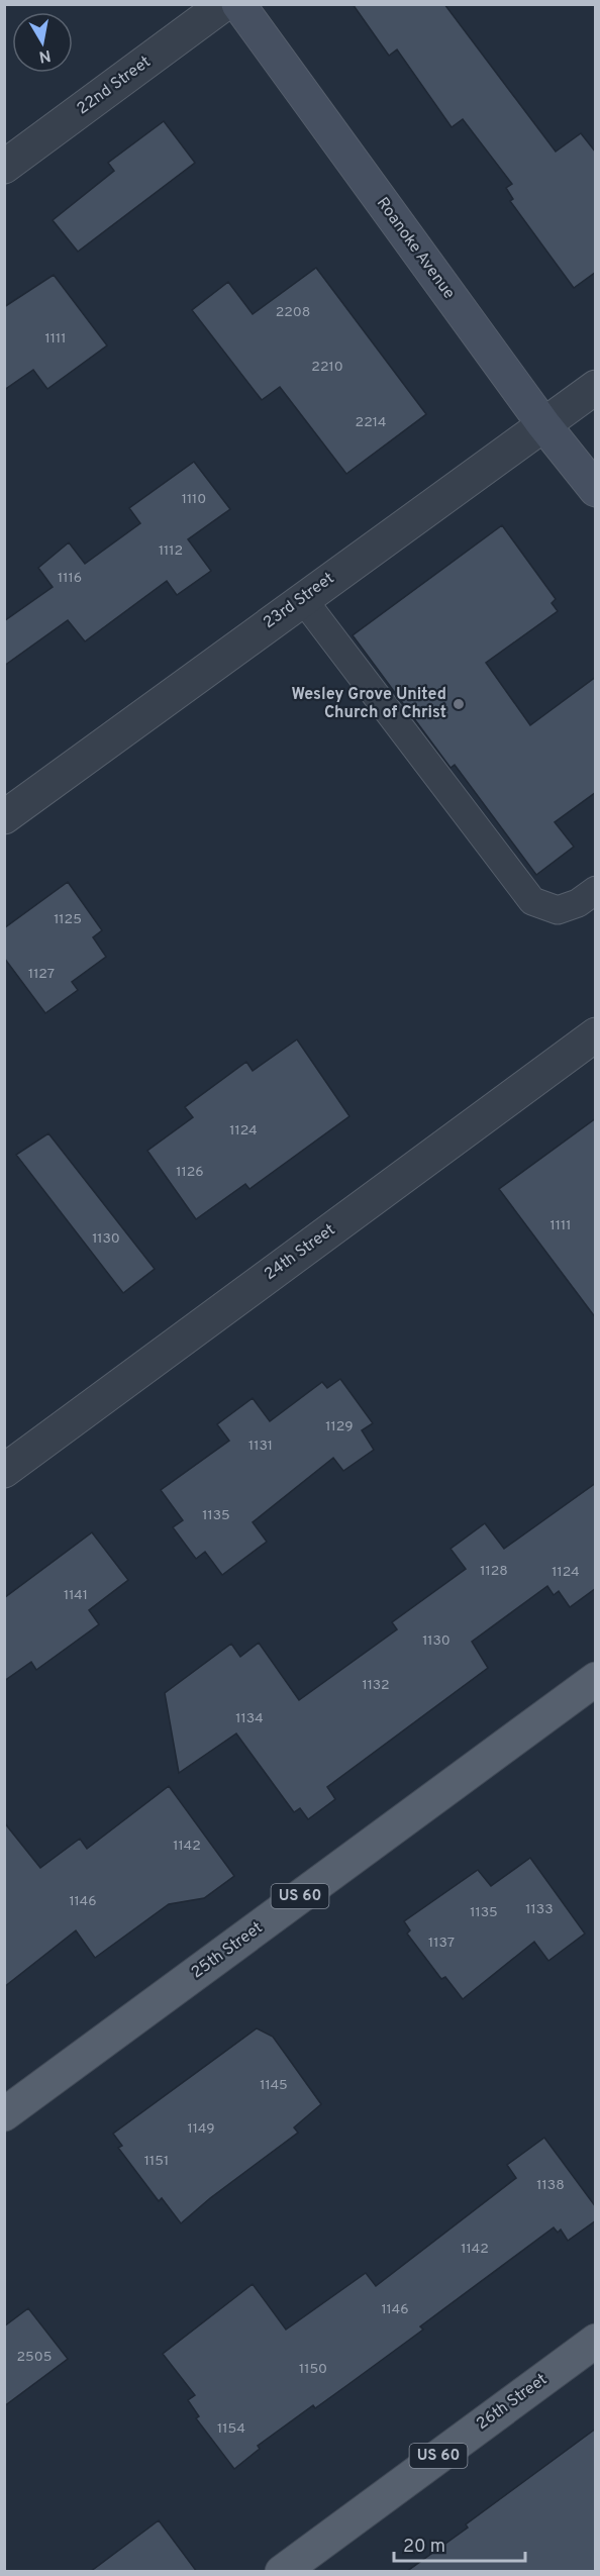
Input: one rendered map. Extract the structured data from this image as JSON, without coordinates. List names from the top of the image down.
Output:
{
  "streets": {
    "main road": ["US 60", "25th Street", "26th Street"],
    "street": [
      "22nd Street",
      "Roanoke Avenue",
      "23rd Street",
      "24th Street"
    ]
  },
  "crossings": [
    ["Roanoke Avenue", "23rd Street"]
  ],
  "places": ["Wesley Grove United Church of Christ"],
  "house_numbers": [
    "2208",
    "1111",
    "2210",
    "2214",
    "1110",
    "1112",
    "1116",
    "1125",
    "1127",
    "1124",
    "1126",
    "1111",
    "1130",
    "1129",
    "1131",
    "1135",
    "1128",
    "1124",
    "1141",
    "1130",
    "1132",
    "1134",
    "1142",
    "1146",
    "1133",
    "1135",
    "1137",
    "1145",
    "1149",
    "1151",
    "1138",
    "1142",
    "1146",
    "2505",
    "1150",
    "1154"
  ],
  "scale_bar": "20 m",
  "north": "bottom"
}
